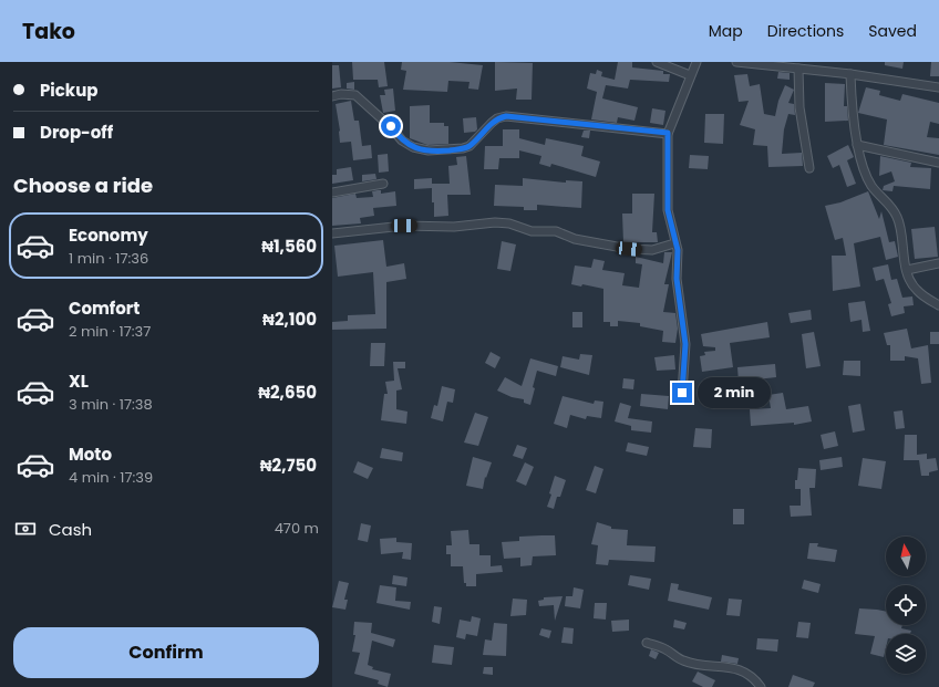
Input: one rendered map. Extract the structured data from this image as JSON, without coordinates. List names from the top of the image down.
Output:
{
  "north": "top",
  "page": {
    "header": "Tako",
    "nav": ["Map", "Directions", "Saved"],
    "banner": ["Pickup", "Drop-off"],
    "heading": "Choose a ride",
    "list": [
      {
        "name": "Economy",
        "note": "1 min · 17:36",
        "value": "₦1,560"
      },
      {
        "name": "Comfort",
        "note": "2 min · 17:37",
        "value": "₦2,100"
      },
      {
        "name": "XL",
        "note": "3 min · 17:38",
        "value": "₦2,650"
      },
      {
        "name": "Moto",
        "note": "4 min · 17:39",
        "value": "₦2,750"
      }
    ],
    "bubble": "2 min",
    "pay": ["Cash", "470 m"],
    "buttons": "Confirm"
  }
}
